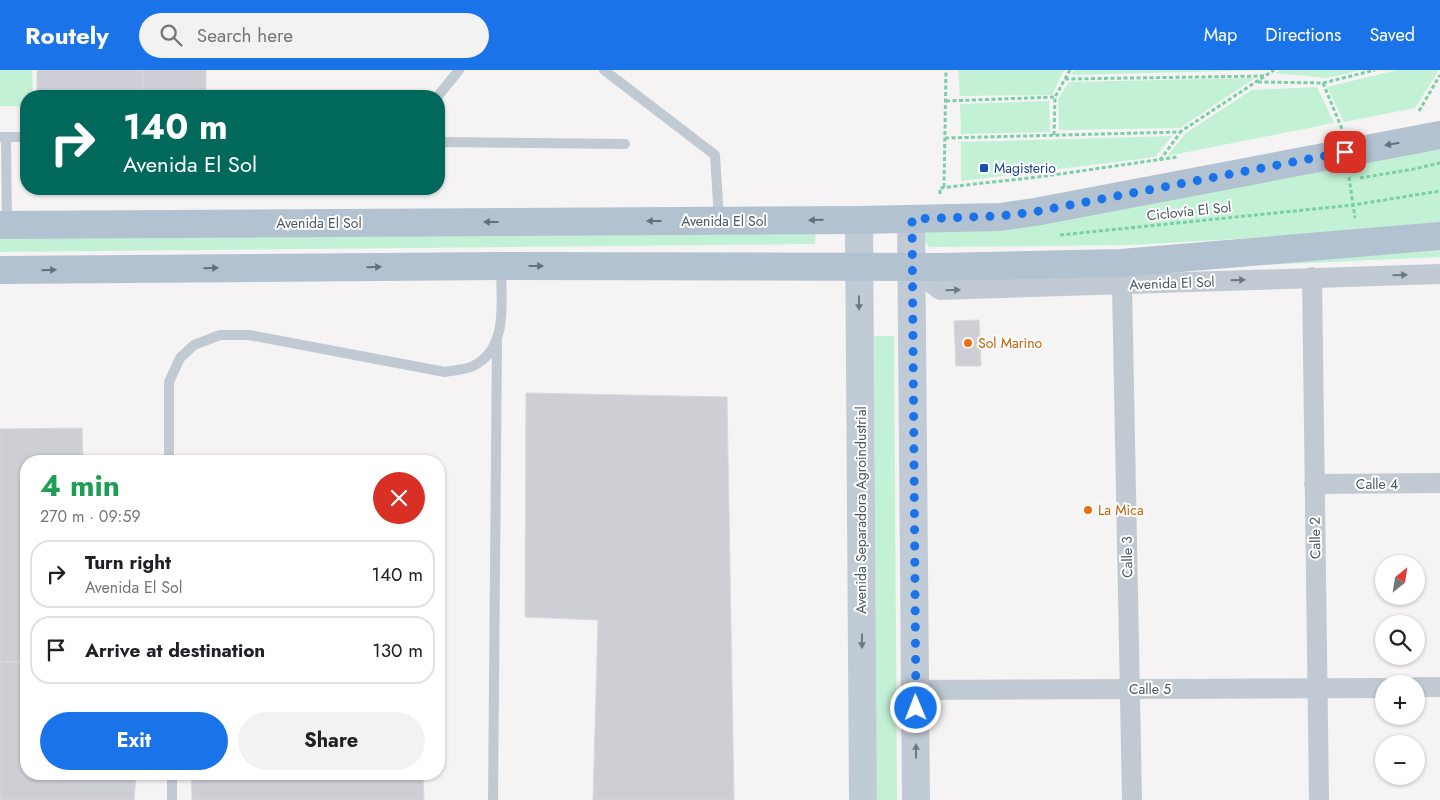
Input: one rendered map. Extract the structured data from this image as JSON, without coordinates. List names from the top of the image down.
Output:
{
  "streets": {
    "main road": ["Avenida El Sol"],
    "street": [
      "Calle 4",
      "Avenida Separadora Agroindustrial",
      "Calle 2",
      "Calle 3",
      "Calle 5"
    ],
    "path": ["Ciclovía El Sol"]
  },
  "crossings": [
    ["Avenida El Sol", "Avenida Separadora Agroindustrial"],
    ["Avenida El Sol", "Calle 2"],
    ["Avenida El Sol", "Calle 3"],
    ["Calle 4", "Calle 2"],
    ["Calle 2", "Calle 5"],
    ["Calle 3", "Calle 5"]
  ],
  "places": {
    "transit": ["Magisterio"],
    "other": ["Sol Marino", "La Mica"]
  },
  "north": "top right",
  "page": {
    "header": "Routely",
    "search": "Search here",
    "nav": ["Map", "Directions", "Saved"],
    "turn": ["140 m", "Avenida El Sol"],
    "heading": ["4 min", "270 m · 09:59"],
    "list": [
      {
        "name": "Turn right",
        "note": "Avenida El Sol",
        "value": "140 m"
      },
      {
        "name": "Arrive at destination",
        "value": "130 m"
      }
    ],
    "map_buttons": ["+", "−"],
    "buttons": ["Exit", "Share"]
  }
}
